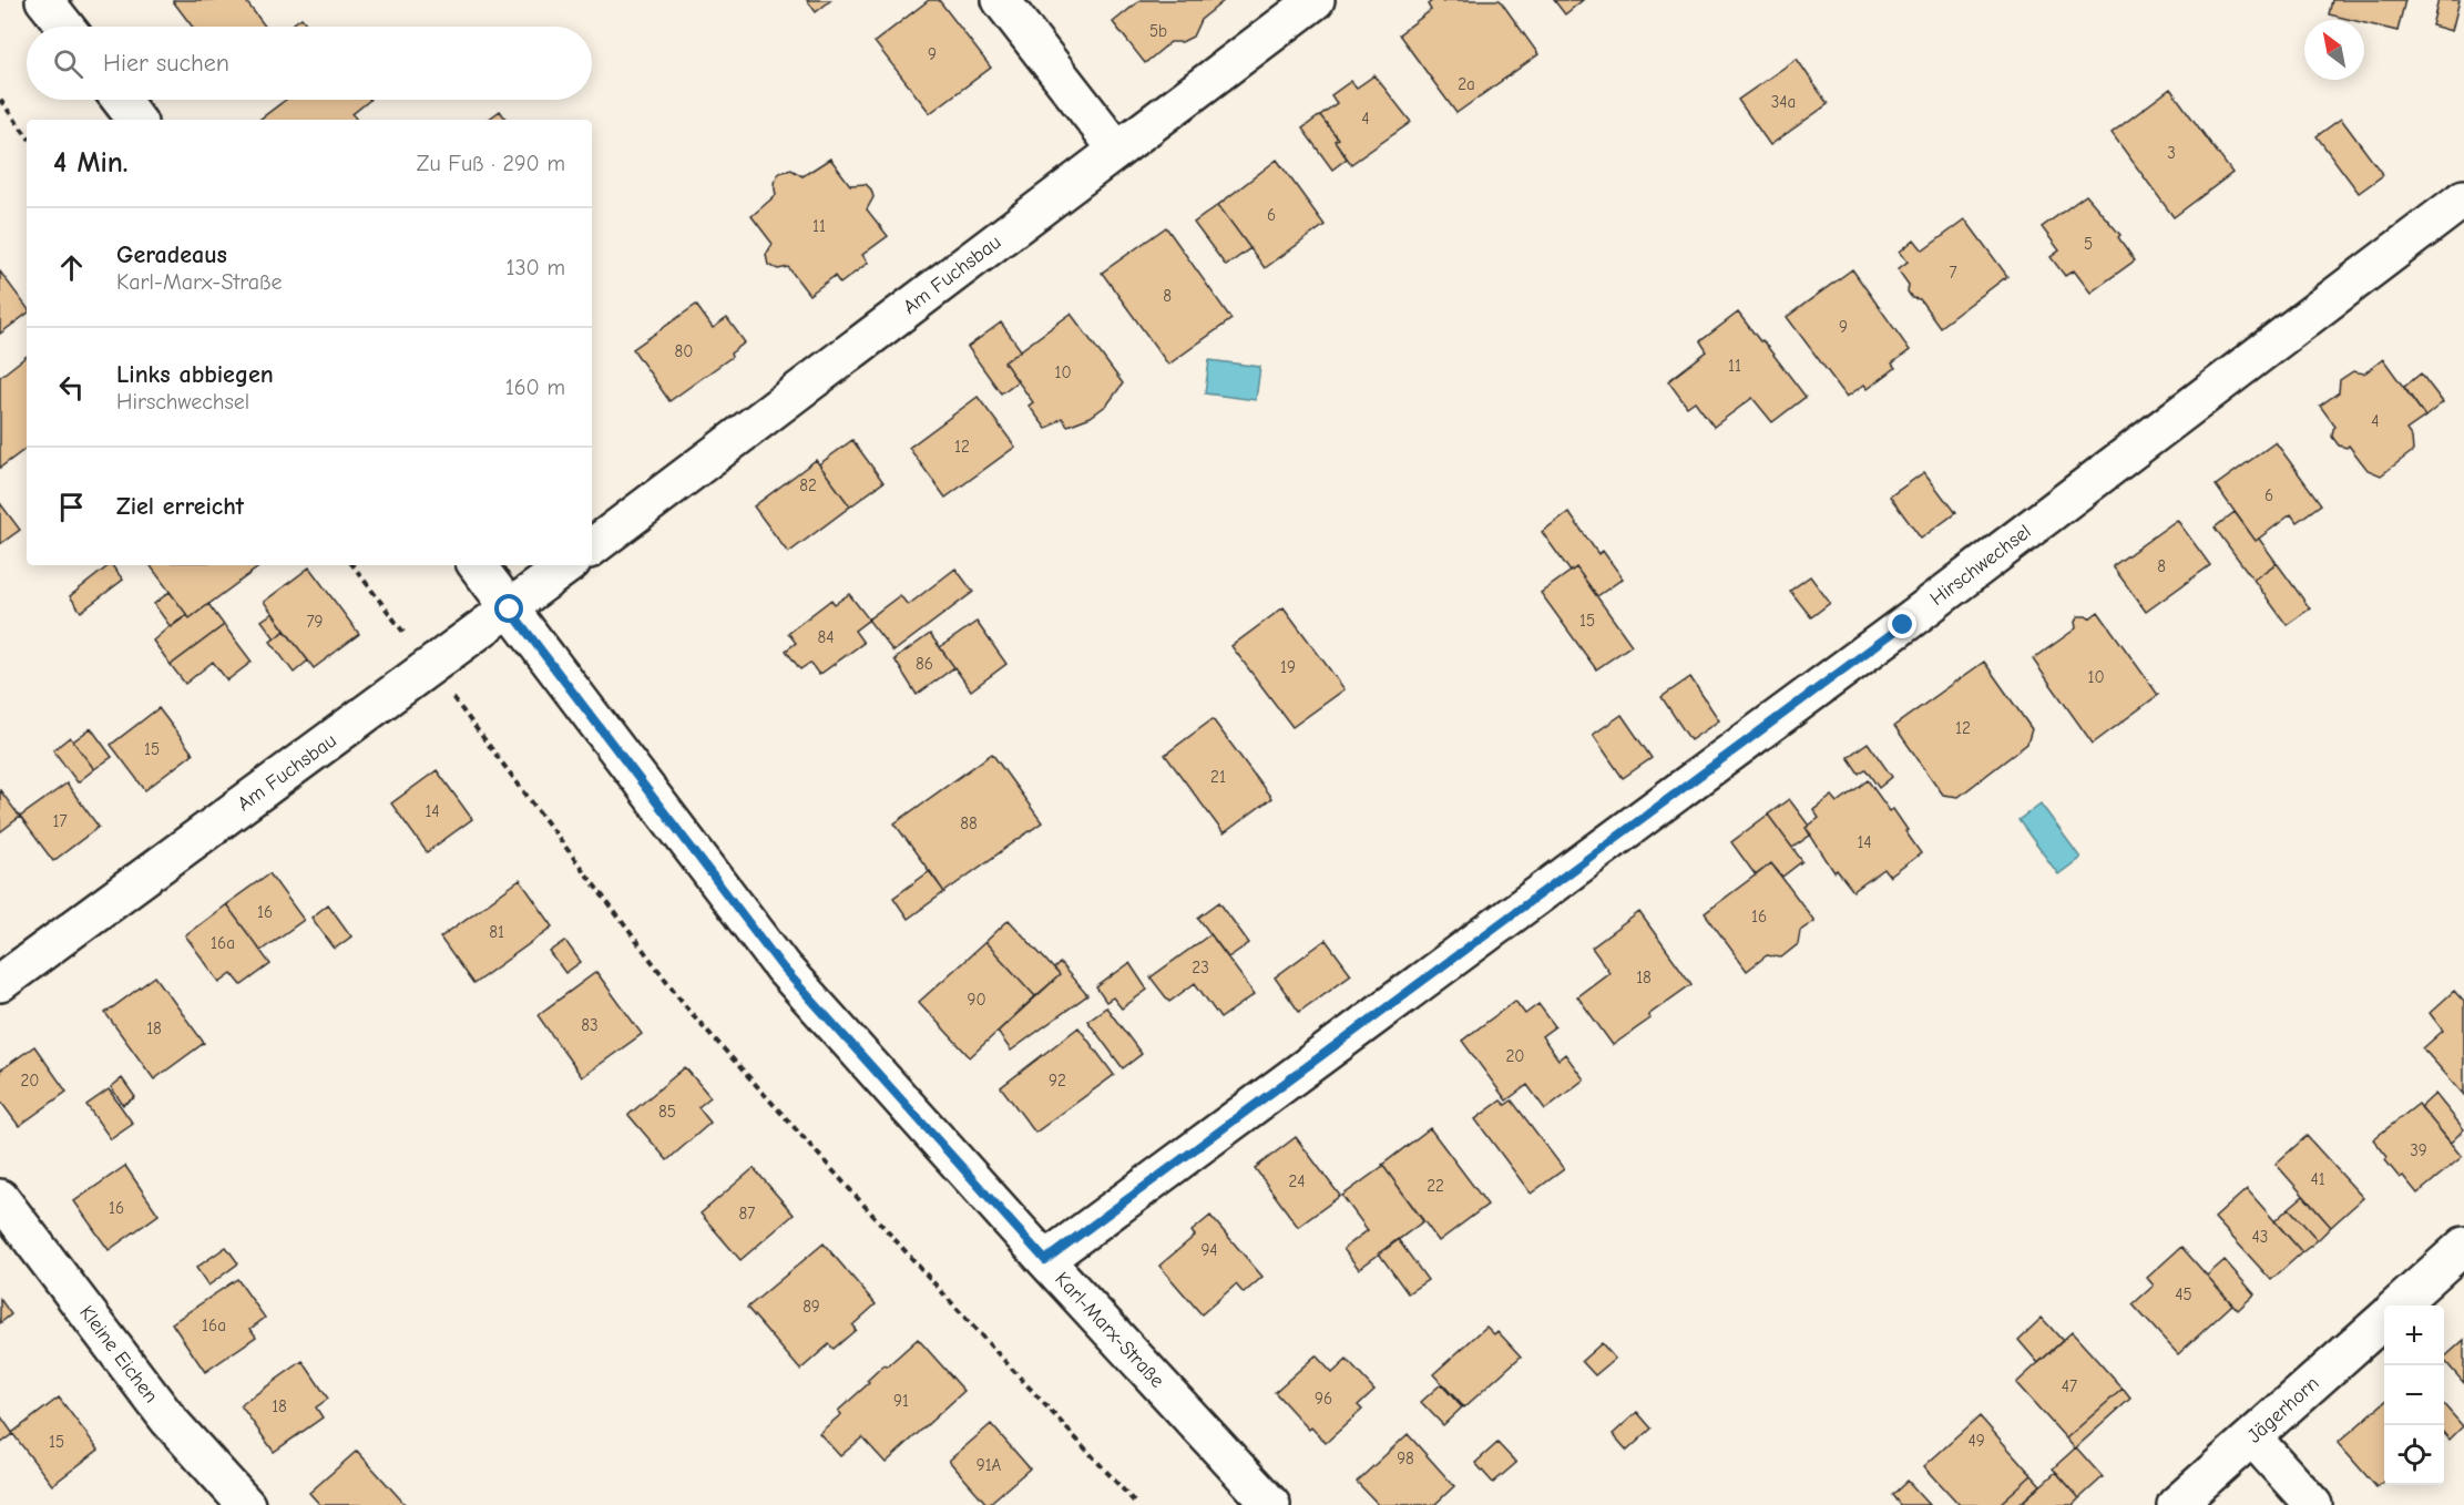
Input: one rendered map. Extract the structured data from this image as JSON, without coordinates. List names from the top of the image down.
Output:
{
  "streets": {
    "street": [
      "Am Fuchsbau",
      "Hirschwechsel",
      "Karl-Marx-Straße",
      "Kleine Eichen",
      "Jägerhorn"
    ]
  },
  "crossings": [
    ["Am Fuchsbau", "Karl-Marx-Straße"],
    ["Hirschwechsel", "Karl-Marx-Straße"]
  ],
  "house_numbers": [
    "5b",
    "9",
    "2a",
    "34a",
    "4",
    "3",
    "6",
    "11",
    "5",
    "7",
    "8",
    "9",
    "80",
    "11",
    "10",
    "4",
    "12",
    "82",
    "6",
    "8",
    "15",
    "79",
    "84",
    "86",
    "19",
    "10",
    "12",
    "15",
    "21",
    "14",
    "17",
    "88",
    "14",
    "16",
    "16",
    "81",
    "16a",
    "23",
    "18",
    "90",
    "83",
    "18",
    "20",
    "20",
    "92",
    "85",
    "39",
    "41",
    "24",
    "22",
    "16",
    "87",
    "43",
    "94",
    "45",
    "89",
    "16a",
    "47",
    "96",
    "91",
    "18",
    "49",
    "15",
    "98",
    "91A"
  ],
  "north": "top left",
  "page": {
    "search": "Hier suchen",
    "heading": ["4 Min.", "Zu Fuß · 290 m"],
    "list": [
      ["Geradeaus", "Karl-Marx-Straße", "130 m"],
      ["Links abbiegen", "Hirschwechsel", "160 m"],
      "Ziel erreicht"
    ],
    "map_buttons": ["+", "−"]
  }
}
